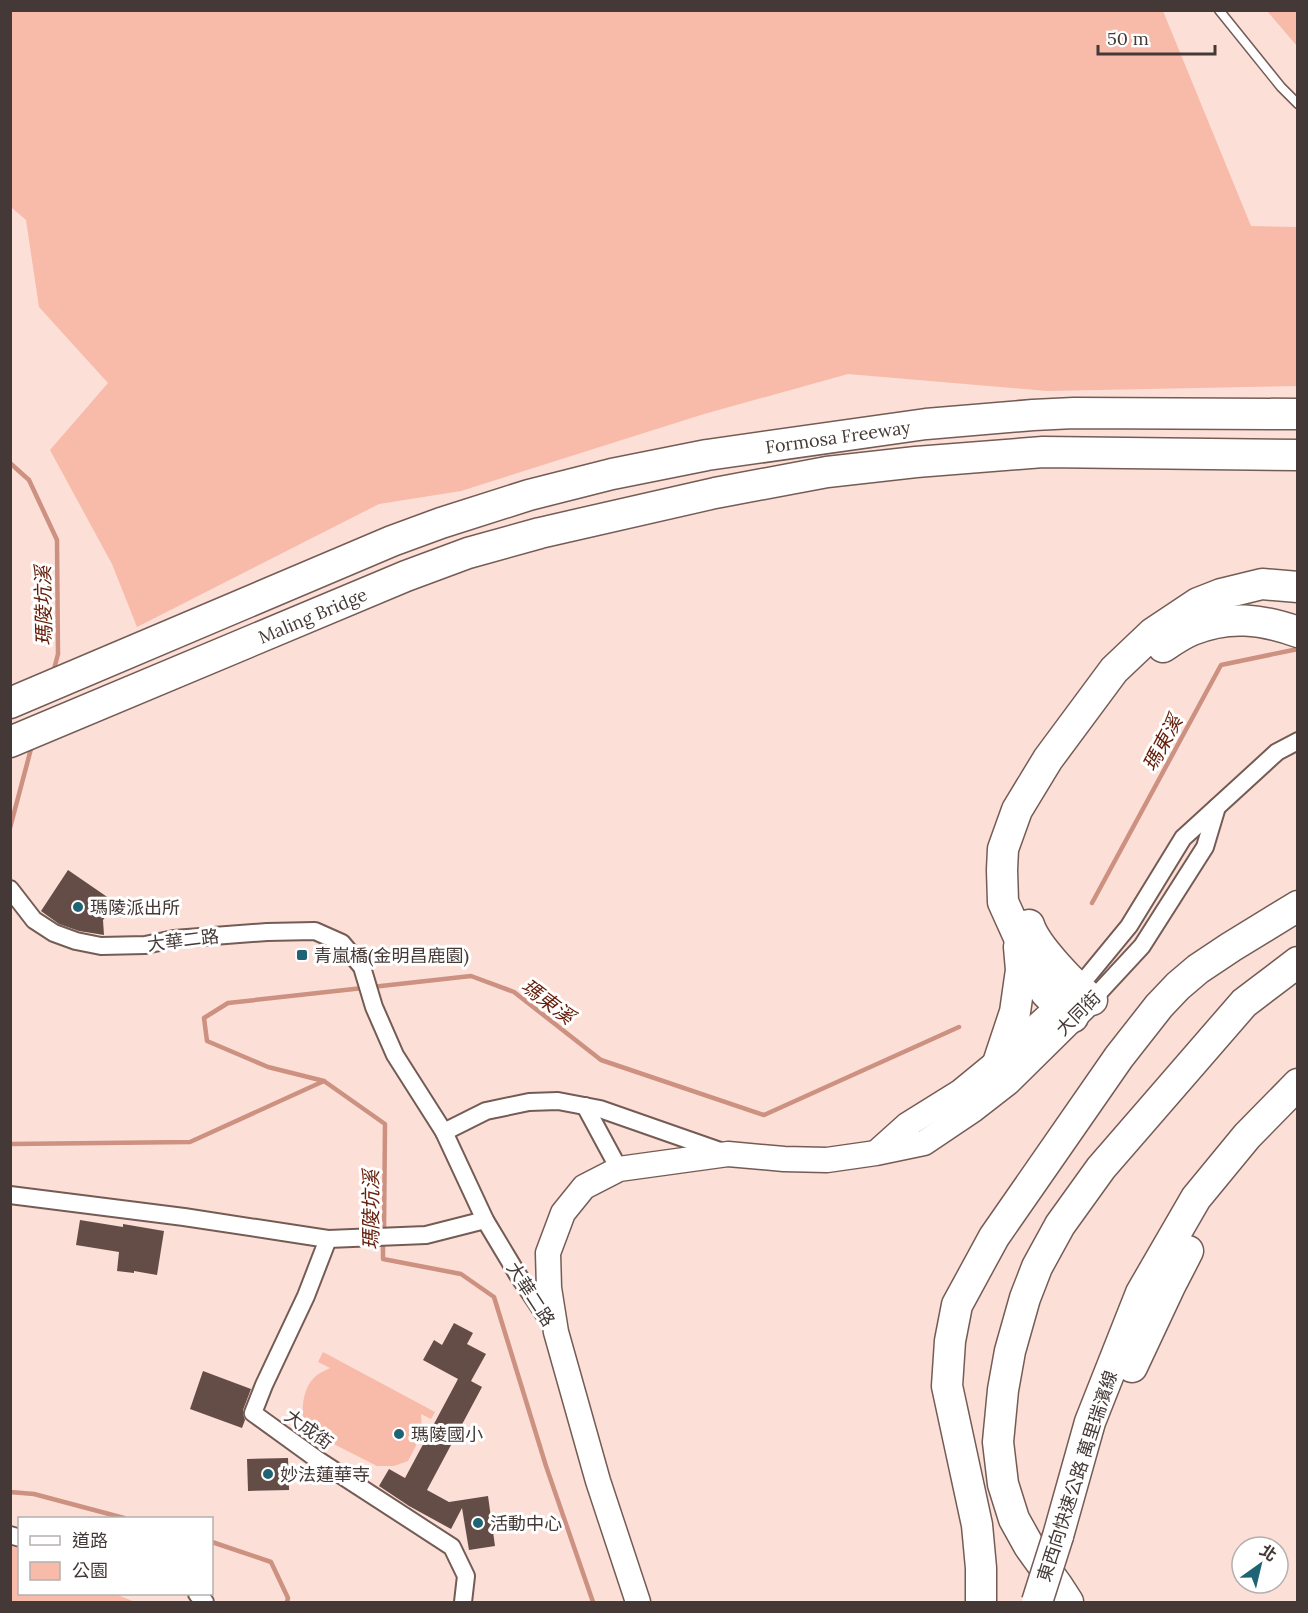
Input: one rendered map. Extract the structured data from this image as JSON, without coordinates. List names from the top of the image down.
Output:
{
  "streets": {
    "highway": ["Formosa Freeway", "Maling Bridge", "東西向快速公路 萬里瑞濱線"],
    "street": ["大華二路", "大同街", "大成街"]
  },
  "crossings": [
    ["Formosa Freeway", "Maling Bridge"],
    ["大華二路", "大同街"]
  ],
  "water": ["瑪陵坑溪", "瑪東溪"],
  "places": {
    "other": [
      "瑪陵派出所",
      "瑪陵國小",
      "妙法蓮華寺",
      "活動中心"
    ],
    "transit": ["青嵐橋(金明昌鹿園)"]
  },
  "legend": ["道路", "公園"],
  "scale_bar": "50 m",
  "north": "top right"
}
